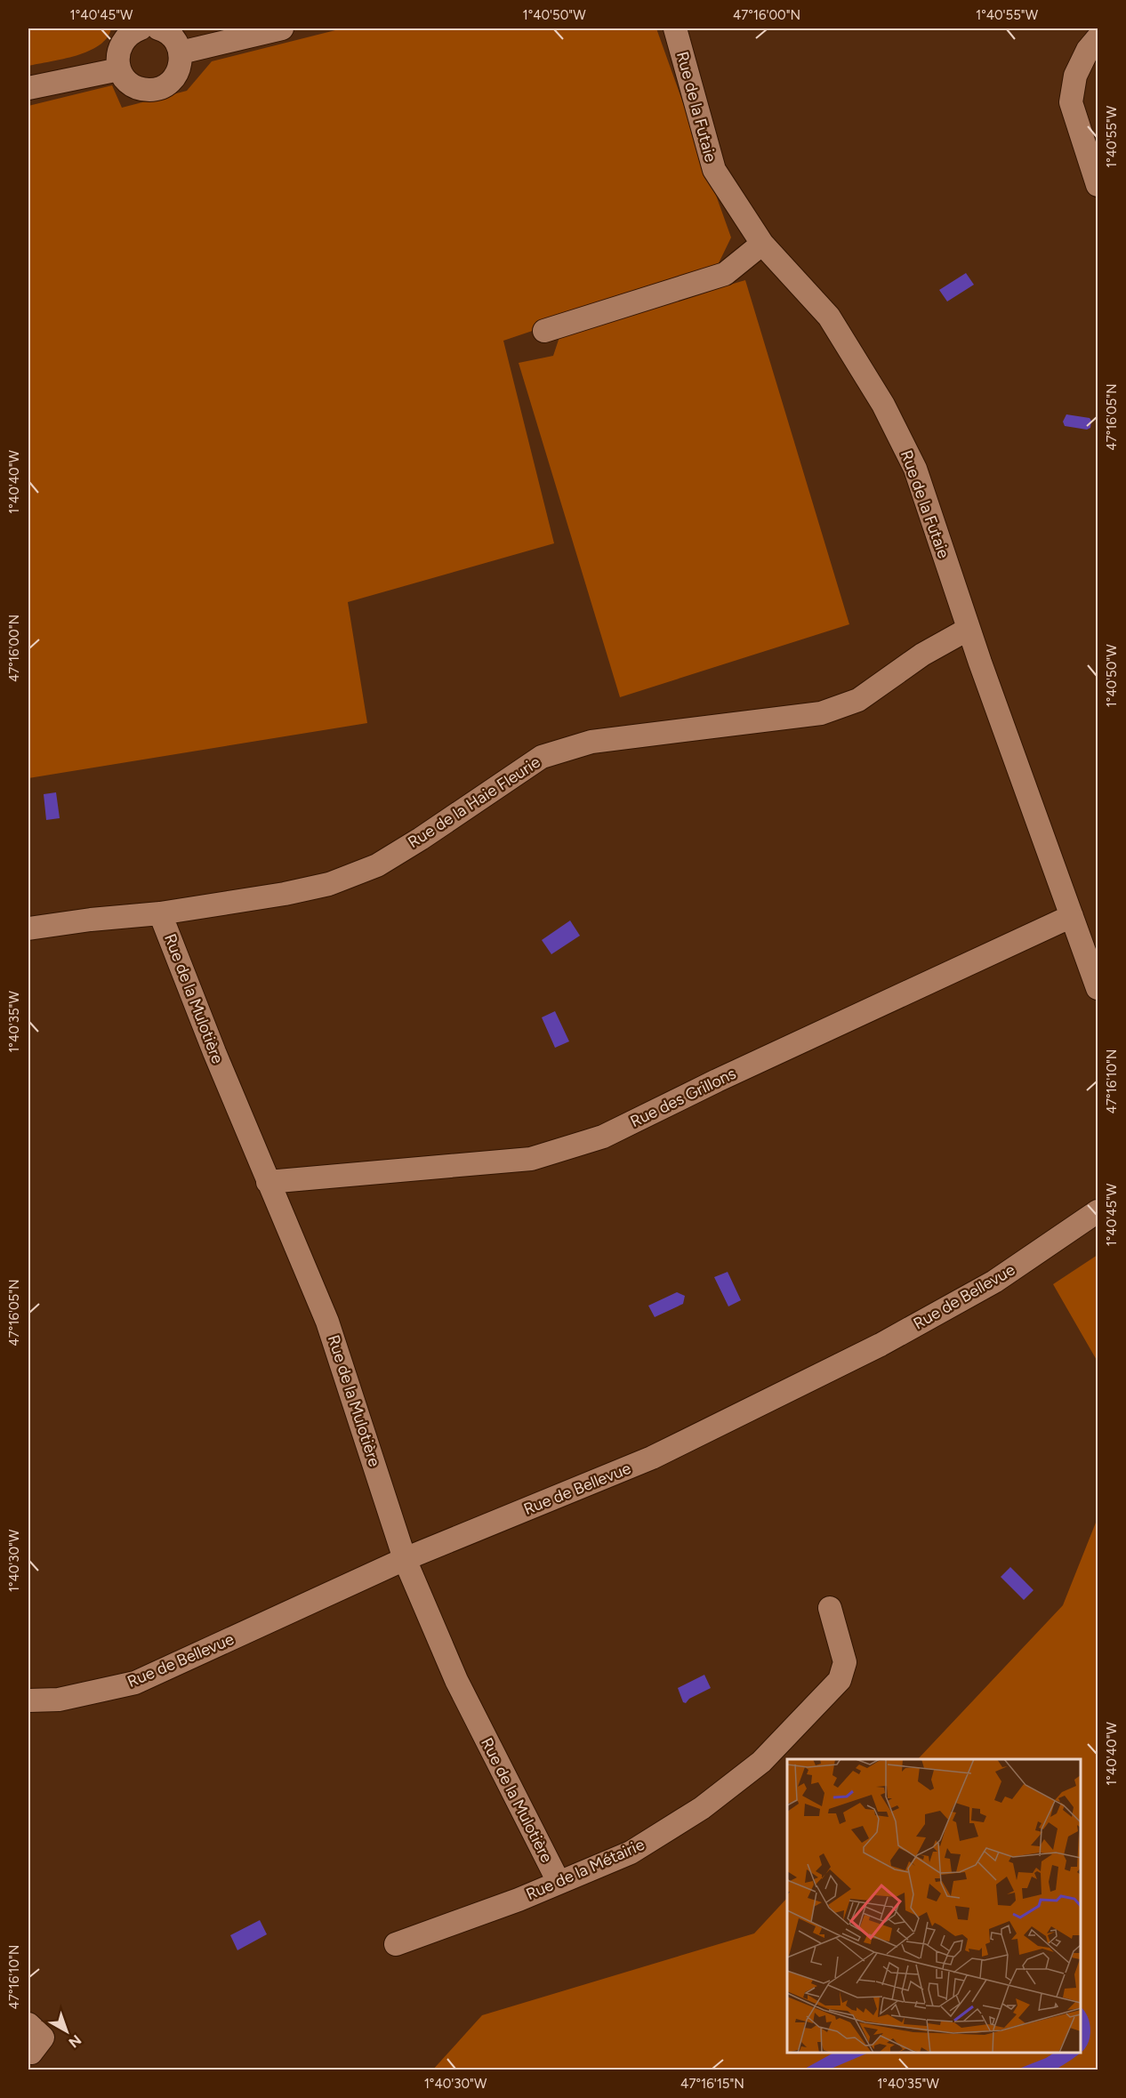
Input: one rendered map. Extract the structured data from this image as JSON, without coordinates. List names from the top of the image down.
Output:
{
  "streets": {
    "street": [
      "Rue de la Futaie",
      "Rue de la Haie Fleurie",
      "Rue de la Mulotière",
      "Rue des Grillons",
      "Rue de Bellevue",
      "Rue de la Métairie"
    ]
  },
  "crossings": [
    ["Rue de la Futaie", "Rue de la Haie Fleurie"],
    ["Rue de la Futaie", "Rue des Grillons"],
    ["Rue de la Haie Fleurie", "Rue de la Mulotière"],
    ["Rue de la Mulotière", "Rue des Grillons"],
    ["Rue de la Mulotière", "Rue de Bellevue"],
    ["Rue de la Mulotière", "Rue de la Métairie"]
  ],
  "north": "bottom right",
  "coordinates": [
    "1°40'45\"W",
    "1°40'50\"W",
    "47°16'00\"N",
    "1°40'55\"W",
    "47°16'05\"N",
    "1°40'40\"W",
    "1°40'35\"W",
    "47°16'10\"N",
    "1°40'30\"W",
    "47°16'15\"N"
  ]
}
